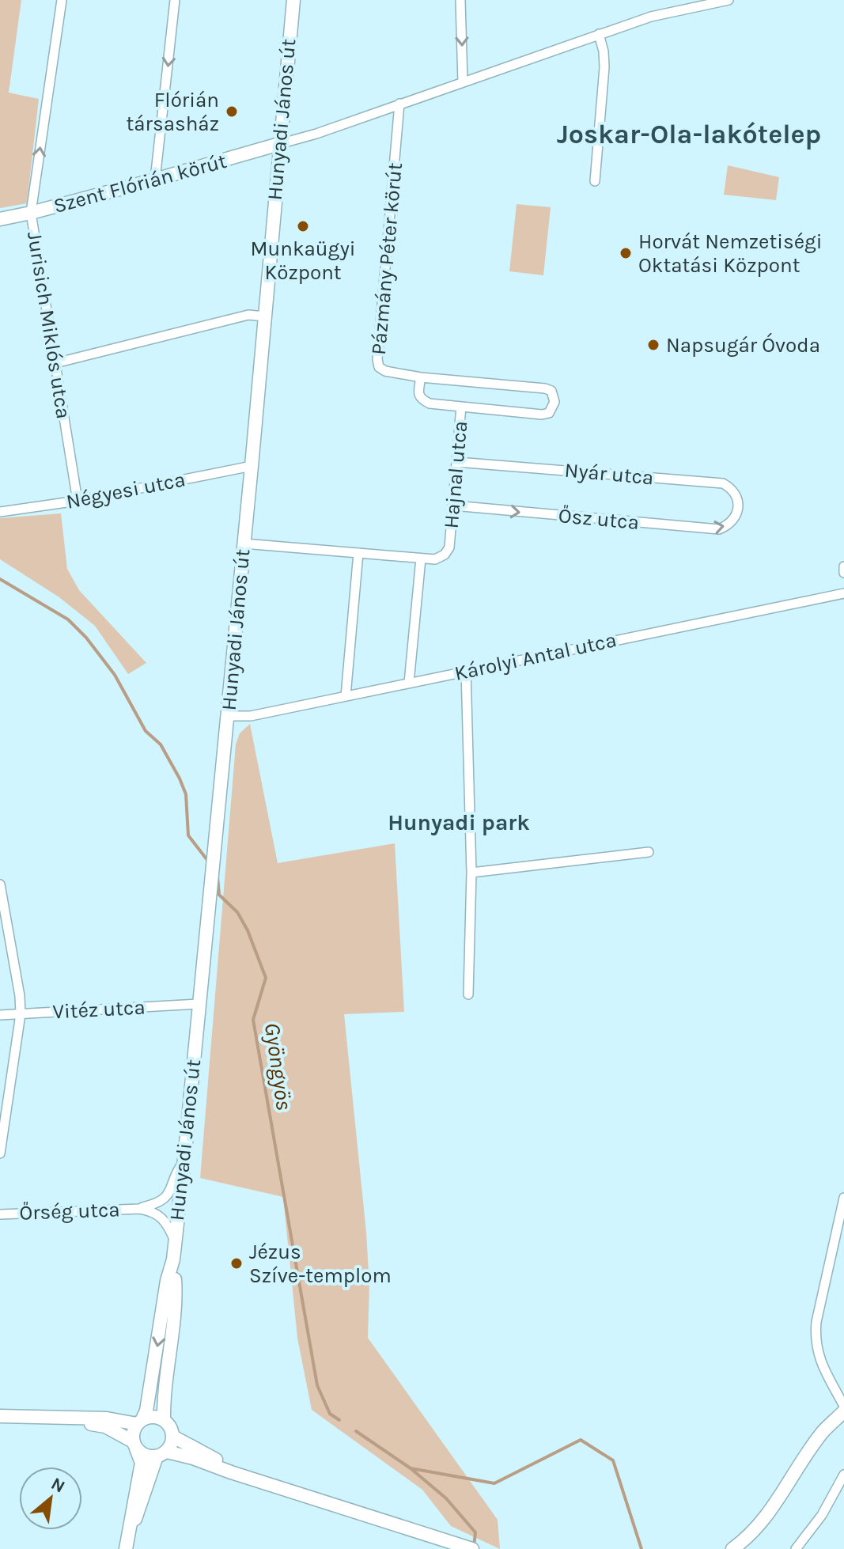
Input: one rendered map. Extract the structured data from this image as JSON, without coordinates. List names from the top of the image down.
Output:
{
  "streets": {
    "street": [
      "Hunyadi János út",
      "Szent Flórián körút",
      "Pázmány Péter körút",
      "Jurisich Miklós utca",
      "Nyár utca",
      "Hajnal utca",
      "Négyesi utca",
      "Ősz utca",
      "Károlyi Antal utca",
      "Vitéz utca",
      "Őrség utca"
    ]
  },
  "crossings": [
    ["Hunyadi János út", "Szent Flórián körút"],
    ["Hunyadi János út", "Hajnal utca"],
    ["Hunyadi János út", "Négyesi utca"],
    ["Hunyadi János út", "Károlyi Antal utca"],
    ["Hunyadi János út", "Vitéz utca"],
    ["Hunyadi János út", "Őrség utca"],
    ["Szent Flórián körút", "Jurisich Miklós utca"],
    ["Pázmány Péter körút", "Hajnal utca"],
    ["Jurisich Miklós utca", "Négyesi utca"],
    ["Nyár utca", "Hajnal utca"],
    ["Nyár utca", "Ősz utca"],
    ["Hajnal utca", "Ősz utca"]
  ],
  "one_way": ["Jurisich Miklós utca", "Ősz utca"],
  "districts": ["Joskar-Ola-lakótelep", "Hunyadi park"],
  "water": ["Gyöngyös"],
  "places": [
    "Flórián társasház",
    "Munkaügyi Központ",
    "Horvát Nemzetiségi Oktatási Központ",
    "Napsugár Óvoda",
    "Jézus Szíve-templom"
  ],
  "north": "top right"
}
